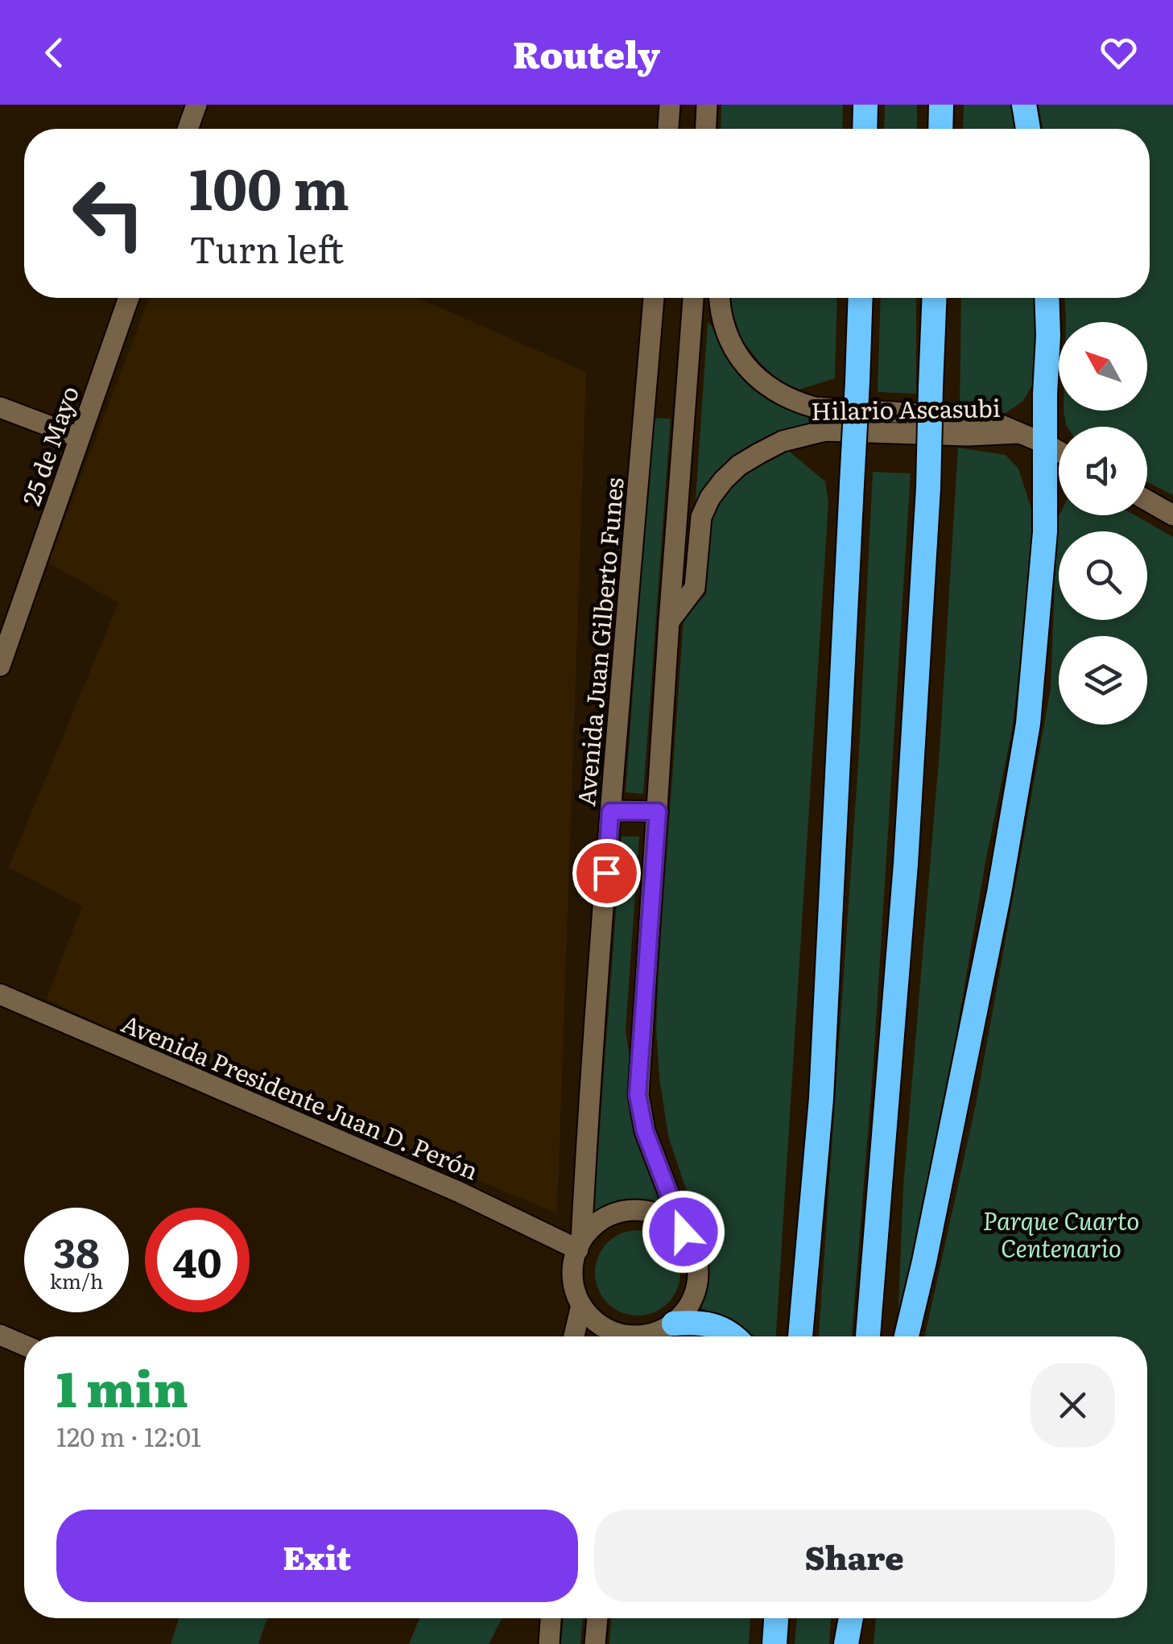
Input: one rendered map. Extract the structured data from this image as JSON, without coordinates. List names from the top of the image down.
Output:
{
  "streets": {
    "street": [
      "Hilario Ascasubi",
      "25 de Mayo",
      "Avenida Juan Gilberto Funes",
      "Avenida Presidente Juan D. Perón"
    ]
  },
  "crossings": [
    ["Avenida Juan Gilberto Funes", "Avenida Presidente Juan D. Perón"]
  ],
  "parks": ["Parque Cuarto Centenario"],
  "north": "top left",
  "page": {
    "header": "Routely",
    "turn": ["100 m", "Turn left"],
    "speed": "38 km/h",
    "limit": "40",
    "heading": ["1 min", "120 m · 12:01"],
    "buttons": ["Exit", "Share"]
  }
}
